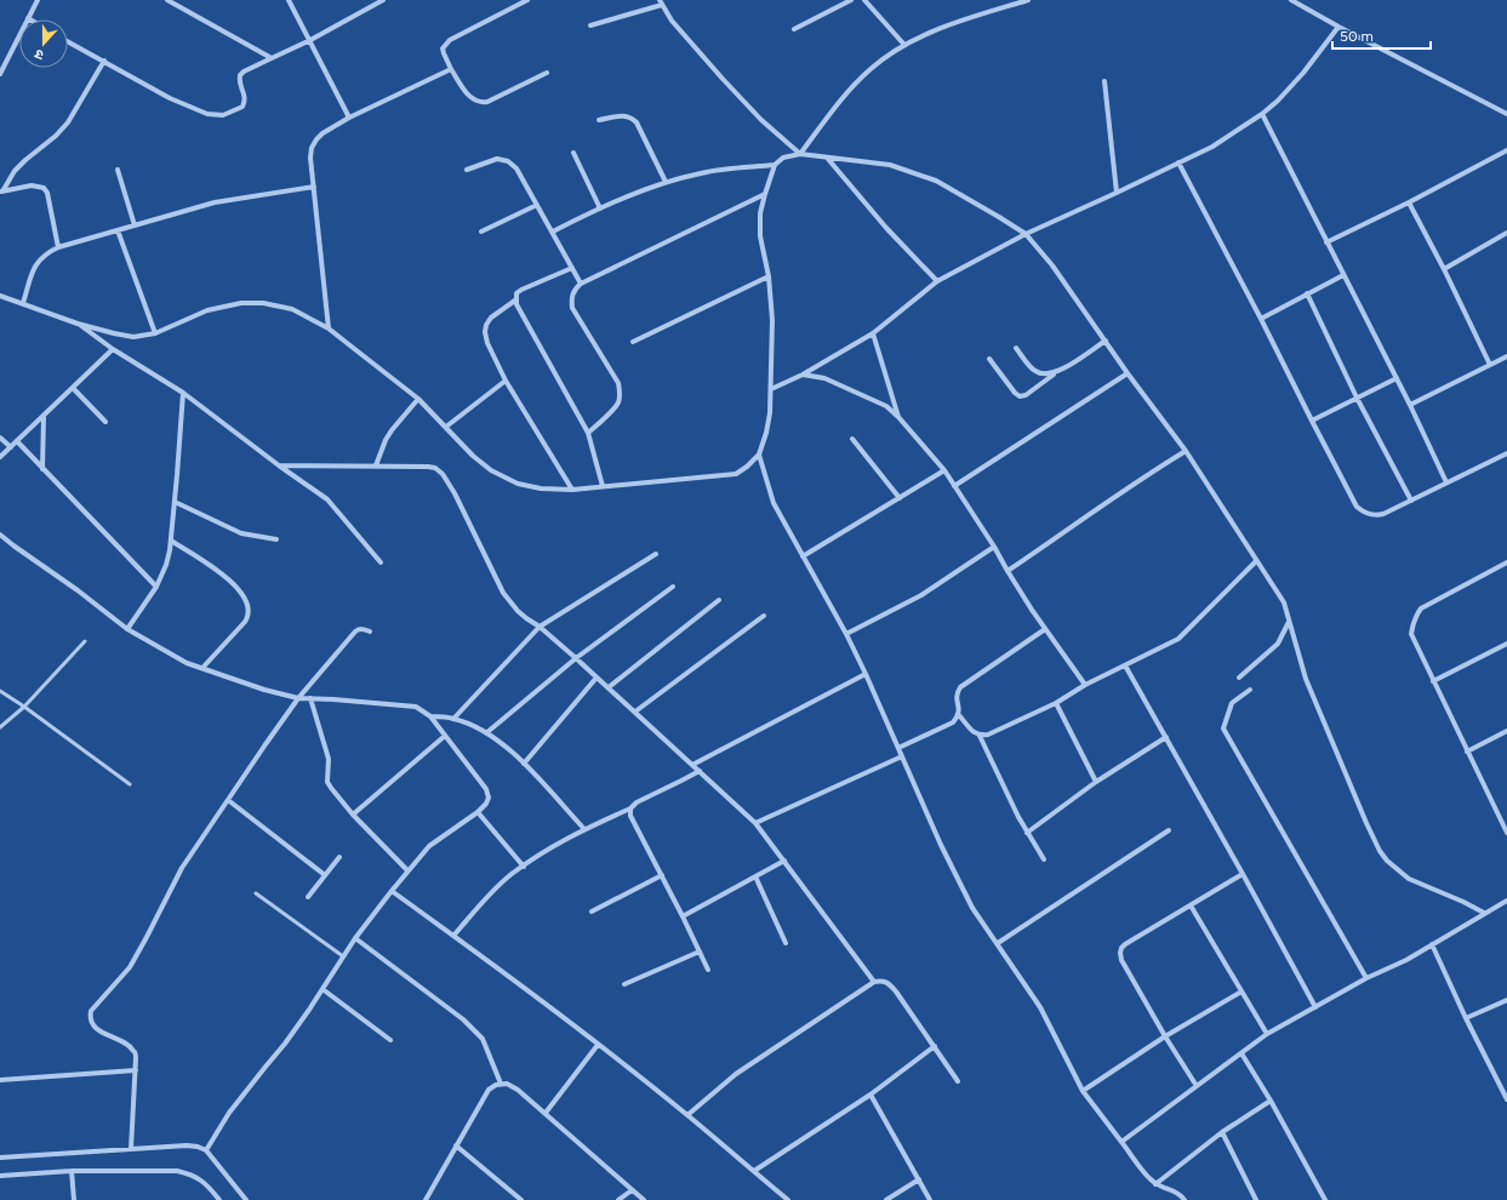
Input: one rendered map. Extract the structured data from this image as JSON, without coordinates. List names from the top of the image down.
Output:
{
  "scale_bar": "50 m",
  "north": "bottom"
}
